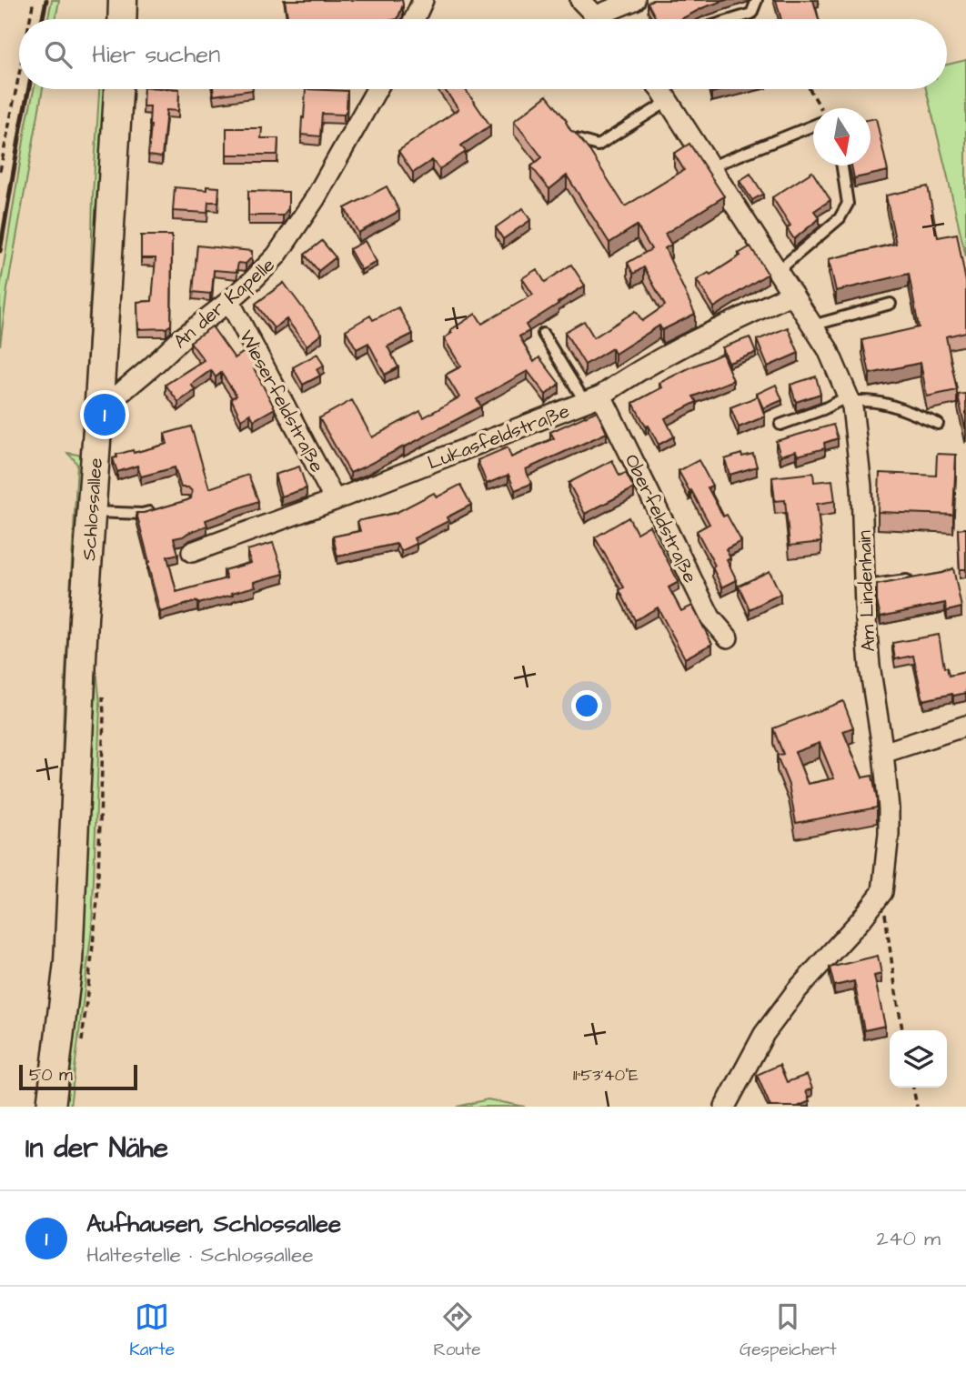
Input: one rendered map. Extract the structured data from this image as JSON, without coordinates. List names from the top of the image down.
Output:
{
  "streets": {
    "main road": ["Schlossallee"],
    "street": [
      "An der Kapelle",
      "Wieserfeldstraße",
      "Lukasfeldstraße",
      "Oberfeldstraße",
      "Am Lindenhain"
    ]
  },
  "crossings": [
    ["An der Kapelle", "Wieserfeldstraße"],
    ["An der Kapelle", "Schlossallee"],
    ["Wieserfeldstraße", "Lukasfeldstraße"],
    ["Lukasfeldstraße", "Oberfeldstraße"],
    ["Lukasfeldstraße", "Am Lindenhain"]
  ],
  "scale_bar": "50 m",
  "north": "bottom",
  "page": {
    "search": "Hier suchen",
    "pins": "1",
    "scale": "50 m",
    "heading": "In der Nähe",
    "list": [
      {
        "mark": "1",
        "name": "Aufhausen, Schlossallee",
        "note": "Haltestelle · Schlossallee",
        "value": "240 m"
      }
    ],
    "nav": ["Karte", "Route", "Gespeichert"]
  },
  "coordinates": ["11°53'40\"E"]
}
